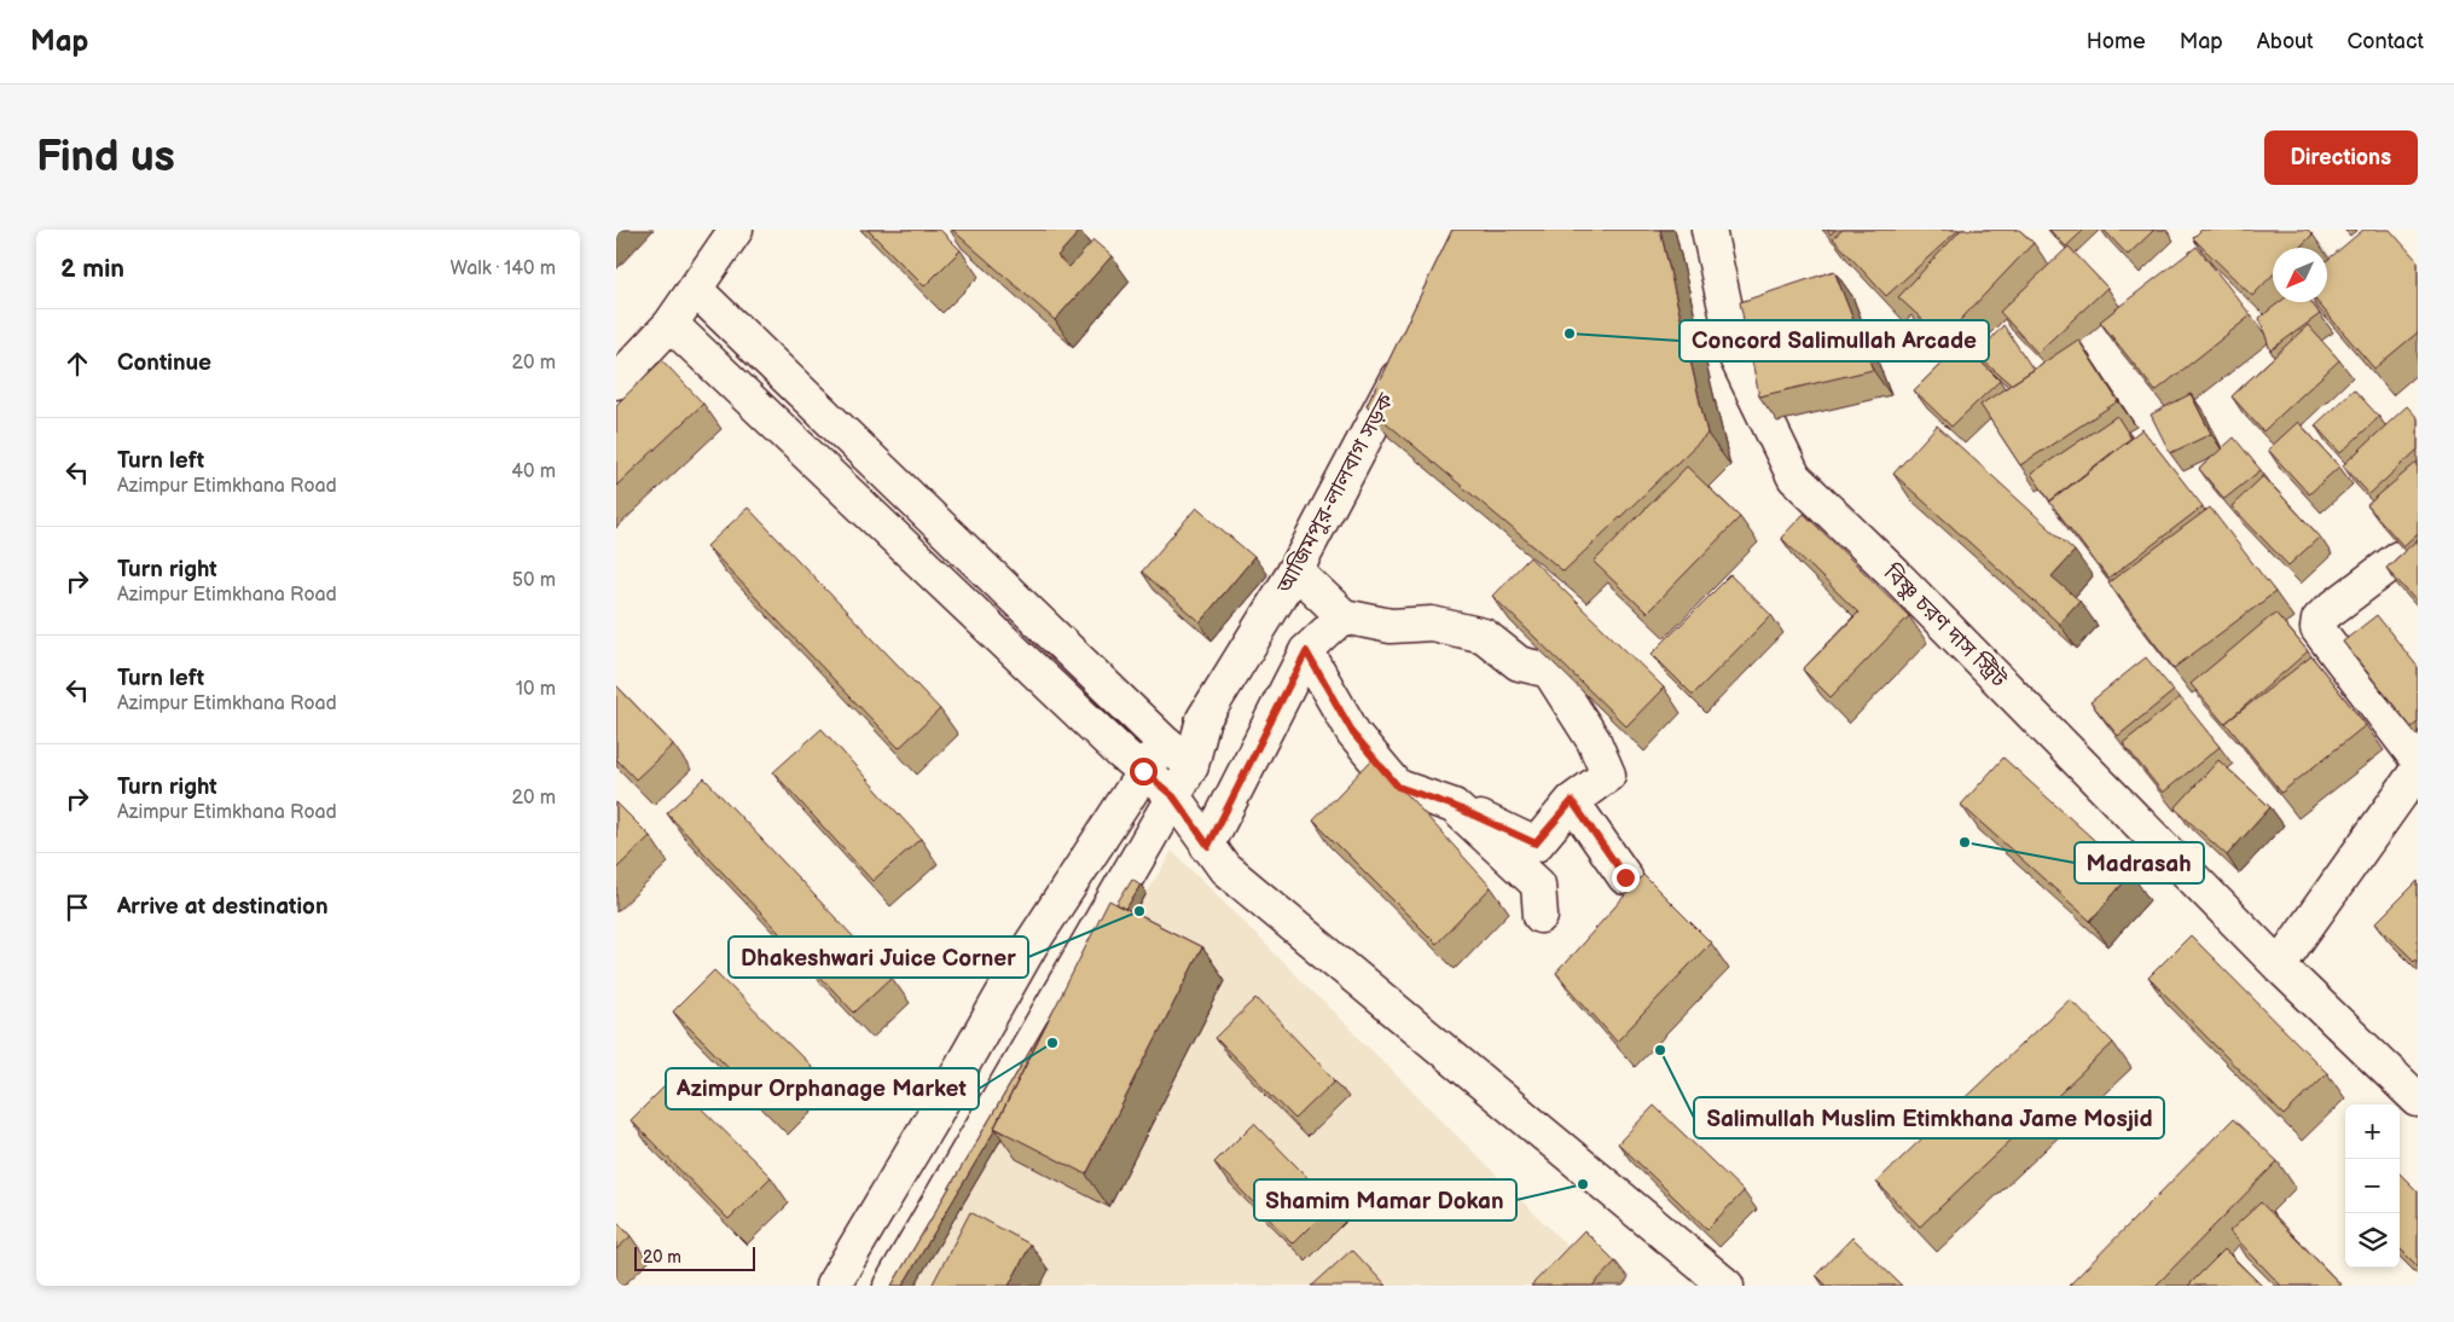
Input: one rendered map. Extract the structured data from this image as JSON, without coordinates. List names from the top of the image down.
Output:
{
  "streets": {
    "street": ["আজিমপুর-লালবাগ সড়ক", "বিষ্ণু চরণ দাস স্ট্রিট"]
  },
  "places": [
    "Concord Salimullah Arcade",
    "Madrasah",
    "Dhakeshwari Juice Corner",
    "Azimpur Orphanage Market",
    "Salimullah Muslim Etimkhana Jame Mosjid",
    "Shamim Mamar Dokan"
  ],
  "scale_bar": "20 m",
  "north": "bottom left",
  "page": {
    "header": "Map",
    "nav": [
      "Home",
      "Map",
      "About",
      "Contact"
    ],
    "buttons": "Directions",
    "title": "Find us",
    "heading": ["2 min", "Walk · 140 m"],
    "list": [
      ["Continue", "20 m"],
      ["Turn left", "Azimpur Etimkhana Road", "40 m"],
      ["Turn right", "Azimpur Etimkhana Road", "50 m"],
      ["Turn left", "Azimpur Etimkhana Road", "10 m"],
      ["Turn right", "Azimpur Etimkhana Road", "20 m"],
      "Arrive at destination"
    ],
    "map_buttons": ["+", "−"],
    "scale": "20 m"
  }
}
